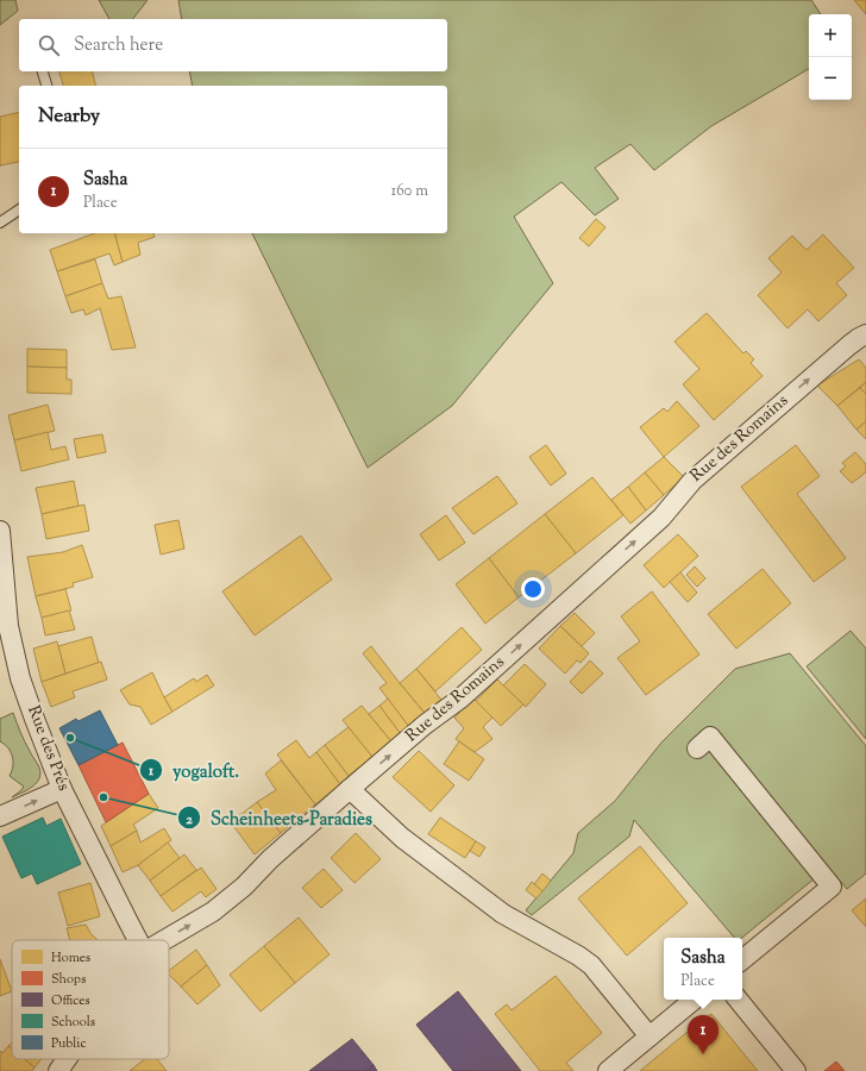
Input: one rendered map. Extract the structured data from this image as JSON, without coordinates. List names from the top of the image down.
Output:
{
  "streets": {
    "street": ["Rue des Romains", "Rue des Prés"]
  },
  "one_way": ["Rue des Romains"],
  "places": ["yogaloft.", "Scheinheets-Paradies"],
  "legend": [
    "Homes",
    "Shops",
    "Offices",
    "Schools",
    "Public"
  ],
  "page": {
    "map_buttons": ["+", "−"],
    "search": "Search here",
    "heading": "Nearby",
    "list": [
      {
        "mark": "1",
        "name": "Sasha",
        "note": "Place",
        "value": "160 m"
      }
    ],
    "popup": ["Sasha", "Place"],
    "pins": "1"
  }
}
